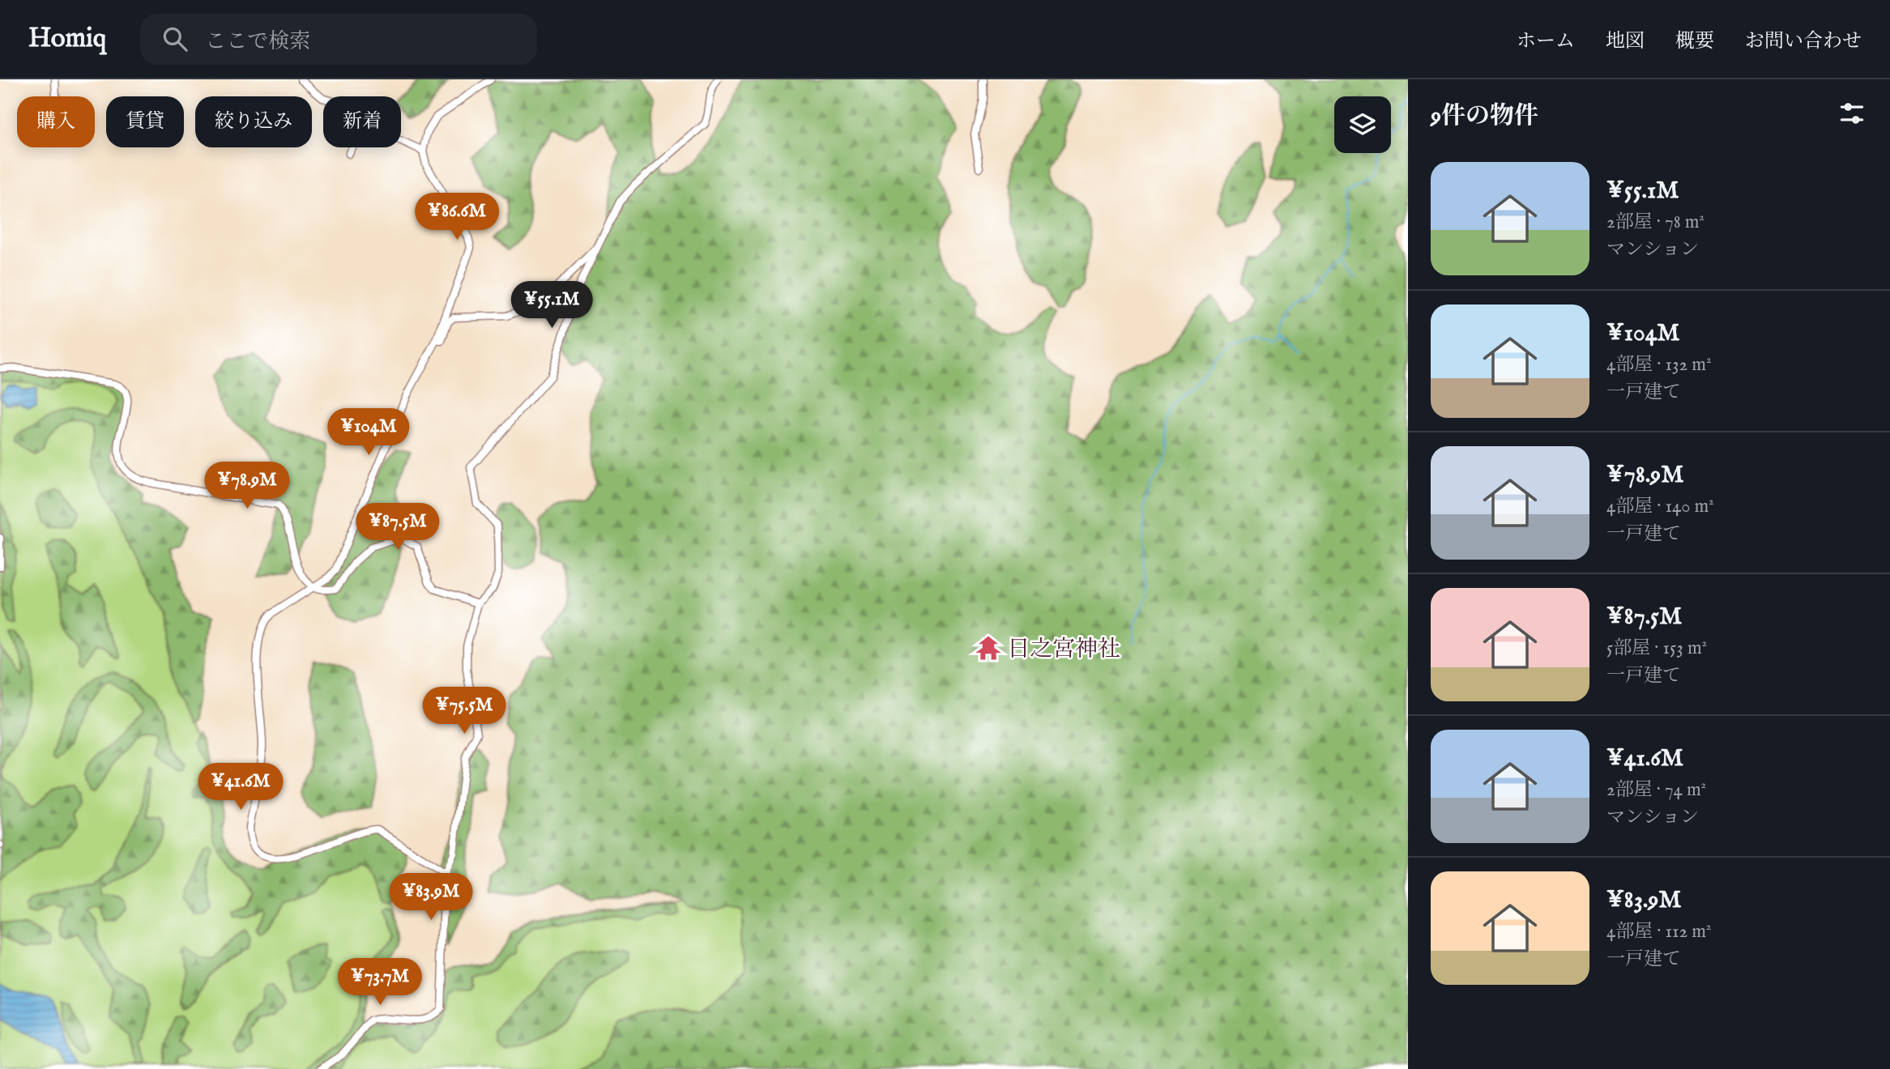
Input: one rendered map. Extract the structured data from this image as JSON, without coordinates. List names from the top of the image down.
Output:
{
  "places": {
    "temple": ["日之宮神社"]
  },
  "page": {
    "header": "Homiq",
    "search": "ここで検索",
    "nav": [
      "ホーム",
      "地図",
      "概要",
      "お問い合わせ"
    ],
    "heading": "9件の物件",
    "chip": [
      "購入",
      "賃貸",
      "絞り込み",
      "新着"
    ],
    "list": [
      {
        "name": "¥55.1M",
        "note": "2部屋 · 78 m² · マンション"
      },
      {
        "name": "¥104M",
        "note": "4部屋 · 132 m² · 一戸建て"
      },
      {
        "name": "¥78.9M",
        "note": "4部屋 · 140 m² · 一戸建て"
      },
      {
        "name": "¥87.5M",
        "note": "5部屋 · 153 m² · 一戸建て"
      },
      {
        "name": "¥41.6M",
        "note": "2部屋 · 74 m² · マンション"
      },
      {
        "name": "¥83.9M",
        "note": "4部屋 · 112 m² · 一戸建て"
      }
    ],
    "price": [
      "¥86.6M",
      "¥55.1M",
      "¥104M",
      "¥78.9M",
      "¥87.5M",
      "¥75.5M",
      "¥41.6M",
      "¥83.9M",
      "¥73.7M"
    ]
  }
}
